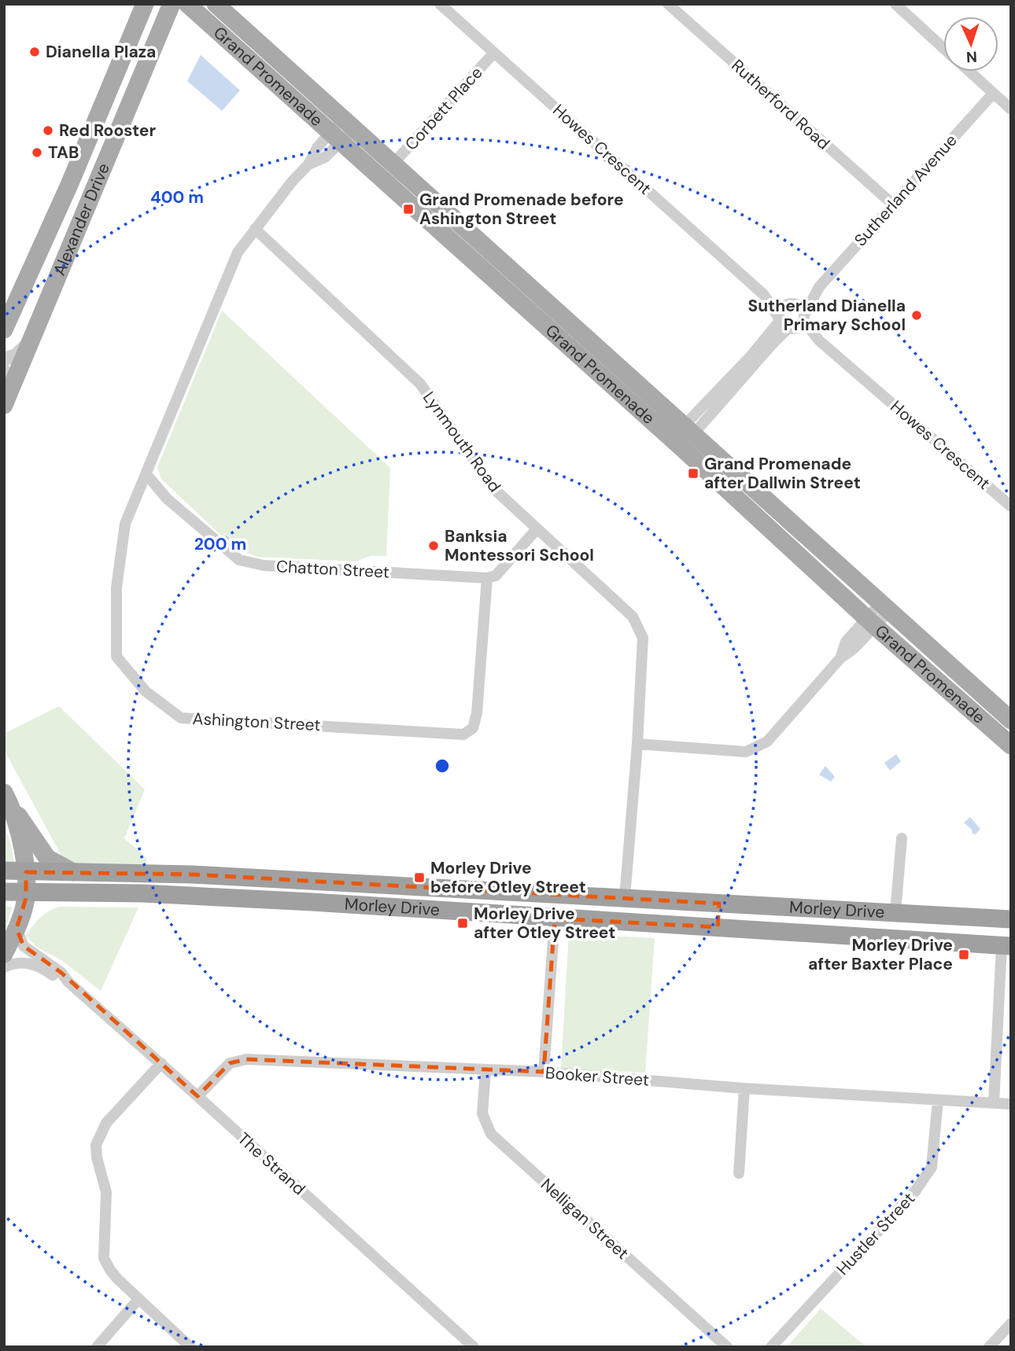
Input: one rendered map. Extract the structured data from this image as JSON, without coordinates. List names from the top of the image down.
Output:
{
  "streets": {
    "highway": ["Morley Drive"],
    "main road": ["Grand Promenade", "Alexander Drive"],
    "street": [
      "Rutherford Road",
      "Corbett Place",
      "Howes Crescent",
      "Sutherland Avenue",
      "Lynmouth Road",
      "Chatton Street",
      "Ashington Street",
      "Booker Street",
      "The Strand",
      "Nelligan Street",
      "Hustler Street"
    ]
  },
  "crossings": [
    ["Grand Promenade", "Corbett Place"],
    ["Grand Promenade", "Ashington Street"],
    ["Rutherford Road", "Sutherland Avenue"],
    ["Corbett Place", "Howes Crescent"],
    ["Howes Crescent", "Sutherland Avenue"],
    ["Lynmouth Road", "Ashington Street"],
    ["Lynmouth Road", "Morley Drive"],
    ["Chatton Street", "Ashington Street"],
    ["Booker Street", "The Strand"],
    ["Booker Street", "Nelligan Street"],
    ["Booker Street", "Hustler Street"]
  ],
  "places": {
    "other": [
      "Dianella Plaza",
      "Red Rooster",
      "TAB",
      "Sutherland Dianella Primary School",
      "Banksia Montessori School"
    ],
    "transit": [
      "Grand Promenade before Ashington Street",
      "Grand Promenade after Dallwin Street",
      "Morley Drive before Otley Street",
      "Morley Drive after Otley Street",
      "Morley Drive after Baxter Place"
    ]
  },
  "north": "bottom",
  "rings": ["400 m", "200 m"]
}
